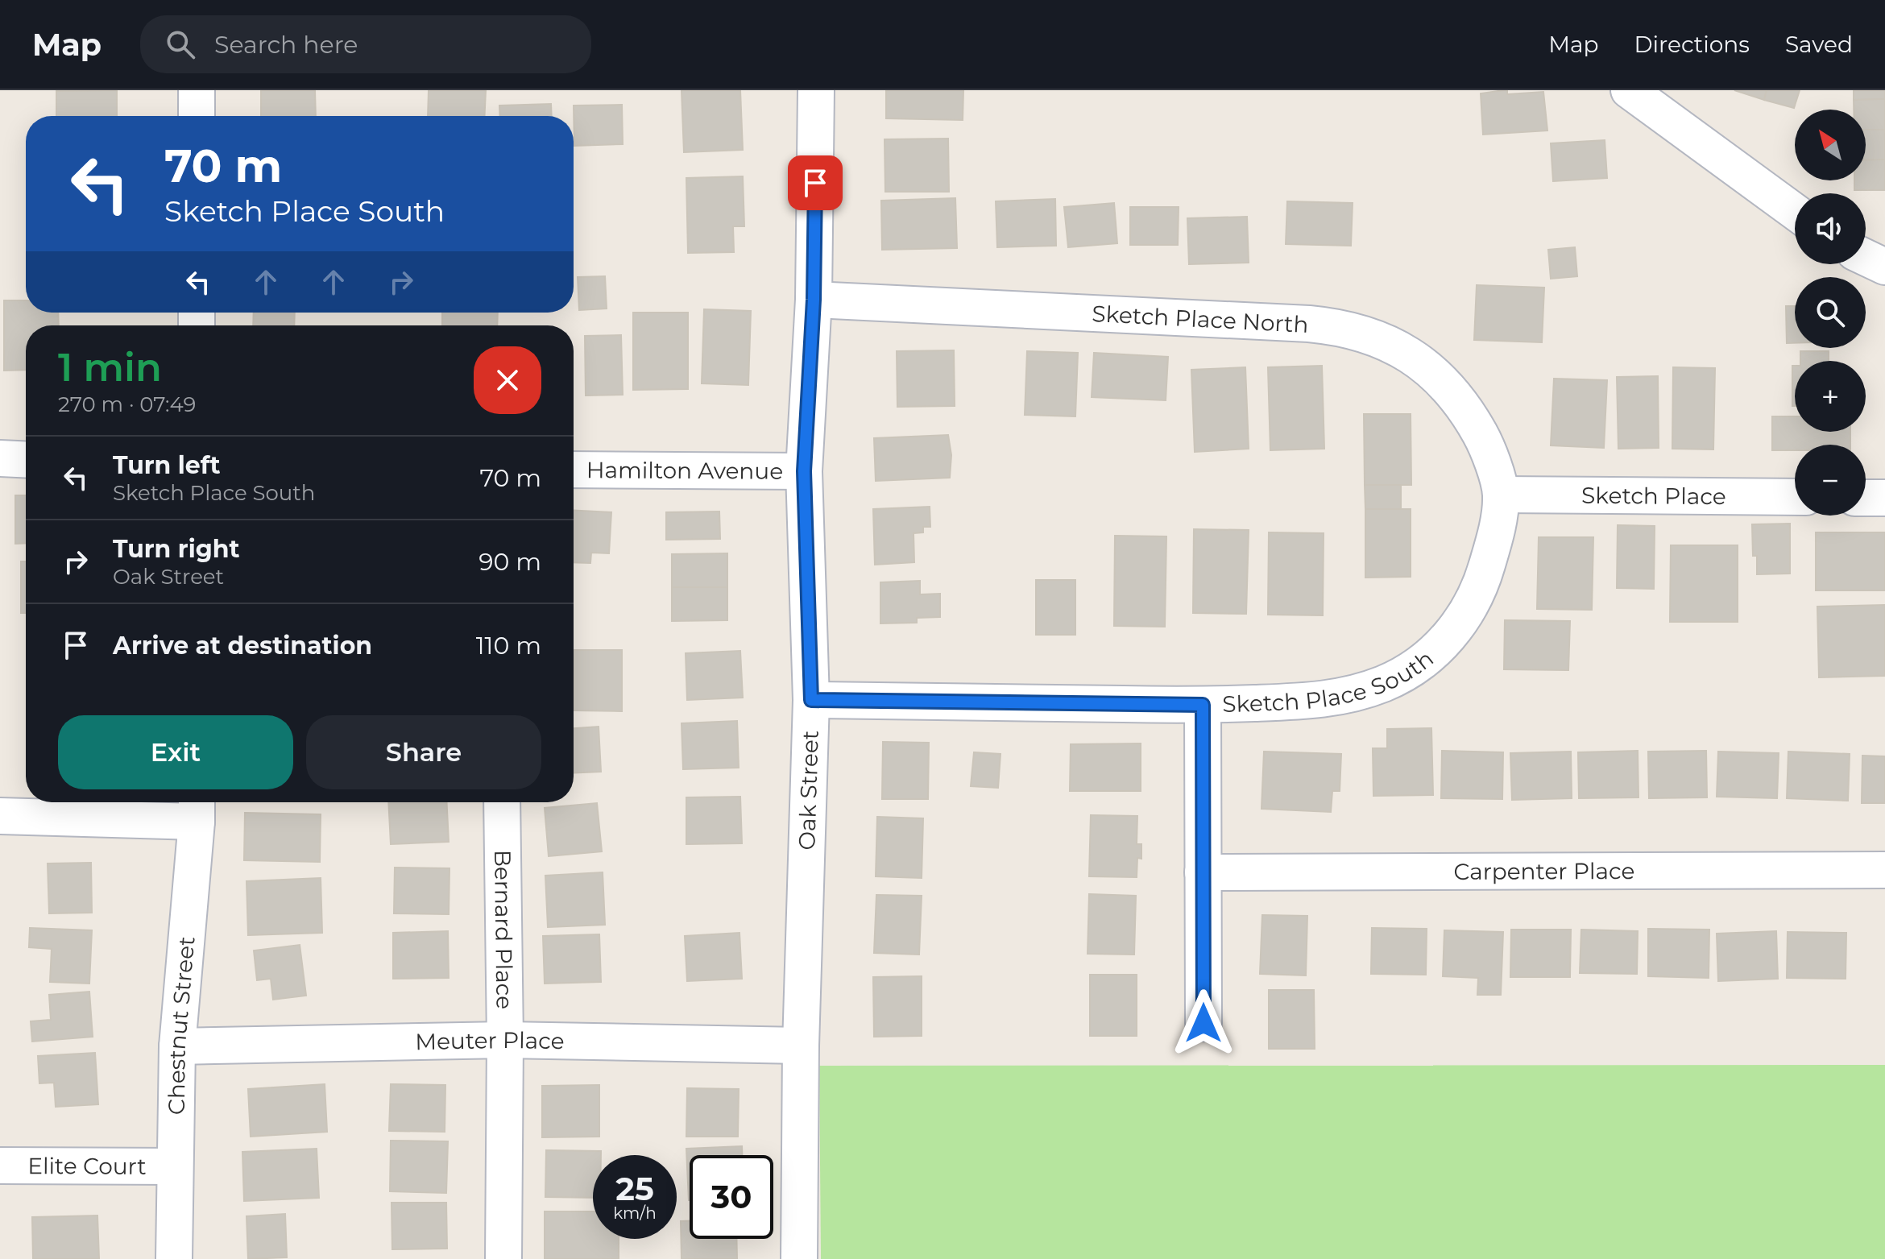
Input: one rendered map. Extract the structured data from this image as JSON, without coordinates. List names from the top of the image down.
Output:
{
  "streets": {
    "street": [
      "Sketch Place North",
      "Hamilton Avenue",
      "Sketch Place",
      "Sketch Place South",
      "Oak Street",
      "Carpenter Place",
      "Bernard Place",
      "Chestnut Street",
      "Meuter Place",
      "Elite Court"
    ]
  },
  "crossings": [
    ["Sketch Place North", "Sketch Place"],
    ["Sketch Place North", "Sketch Place South"],
    ["Sketch Place North", "Oak Street"],
    ["Hamilton Avenue", "Oak Street"],
    ["Sketch Place", "Sketch Place South"],
    ["Sketch Place South", "Oak Street"],
    ["Oak Street", "Meuter Place"],
    ["Bernard Place", "Meuter Place"],
    ["Chestnut Street", "Meuter Place"],
    ["Chestnut Street", "Elite Court"]
  ],
  "north": "top left",
  "page": {
    "header": "Map",
    "search": "Search here",
    "nav": ["Map", "Directions", "Saved"],
    "map_buttons": ["+", "−"],
    "turn": ["70 m", "Sketch Place South"],
    "heading": ["1 min", "270 m · 07:49"],
    "list": [
      {
        "name": "Turn left",
        "note": "Sketch Place South",
        "value": "70 m"
      },
      {
        "name": "Turn right",
        "note": "Oak Street",
        "value": "90 m"
      },
      {
        "name": "Arrive at destination",
        "value": "110 m"
      }
    ],
    "buttons": ["Exit", "Share"],
    "speed": "25 km/h",
    "limit": "30"
  }
}
